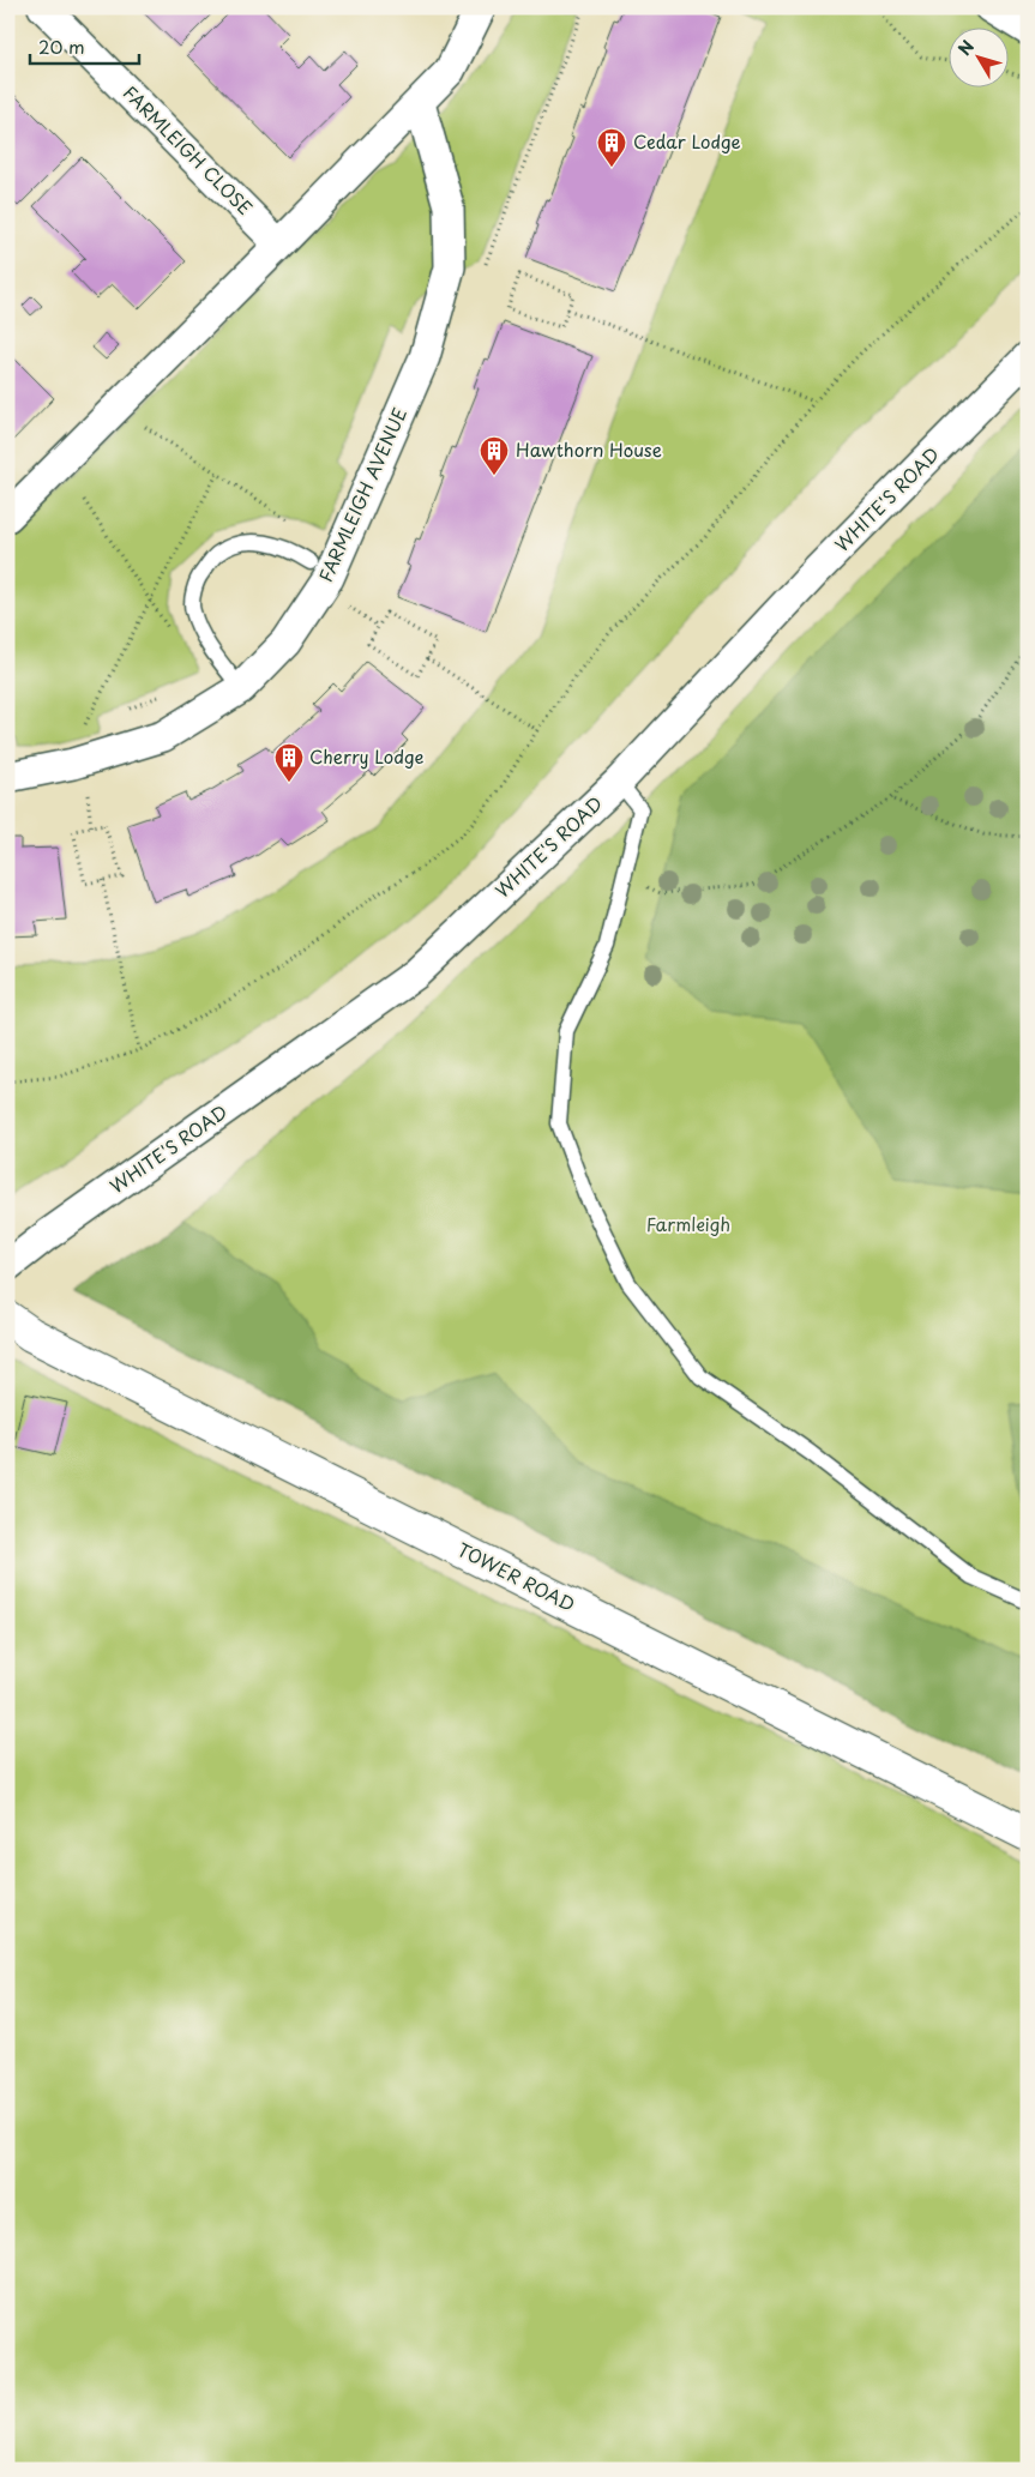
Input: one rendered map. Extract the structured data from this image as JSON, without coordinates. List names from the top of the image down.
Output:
{
  "streets": {
    "street": [
      "FARMLEIGH CLOSE",
      "FARMLEIGH AVENUE",
      "WHITE'S ROAD",
      "TOWER ROAD"
    ]
  },
  "parks": ["Farmleigh"],
  "places": {
    "building": ["Cedar Lodge", "Hawthorn House", "Cherry Lodge"]
  },
  "scale_bar": "20 m",
  "north": "top left"
}
